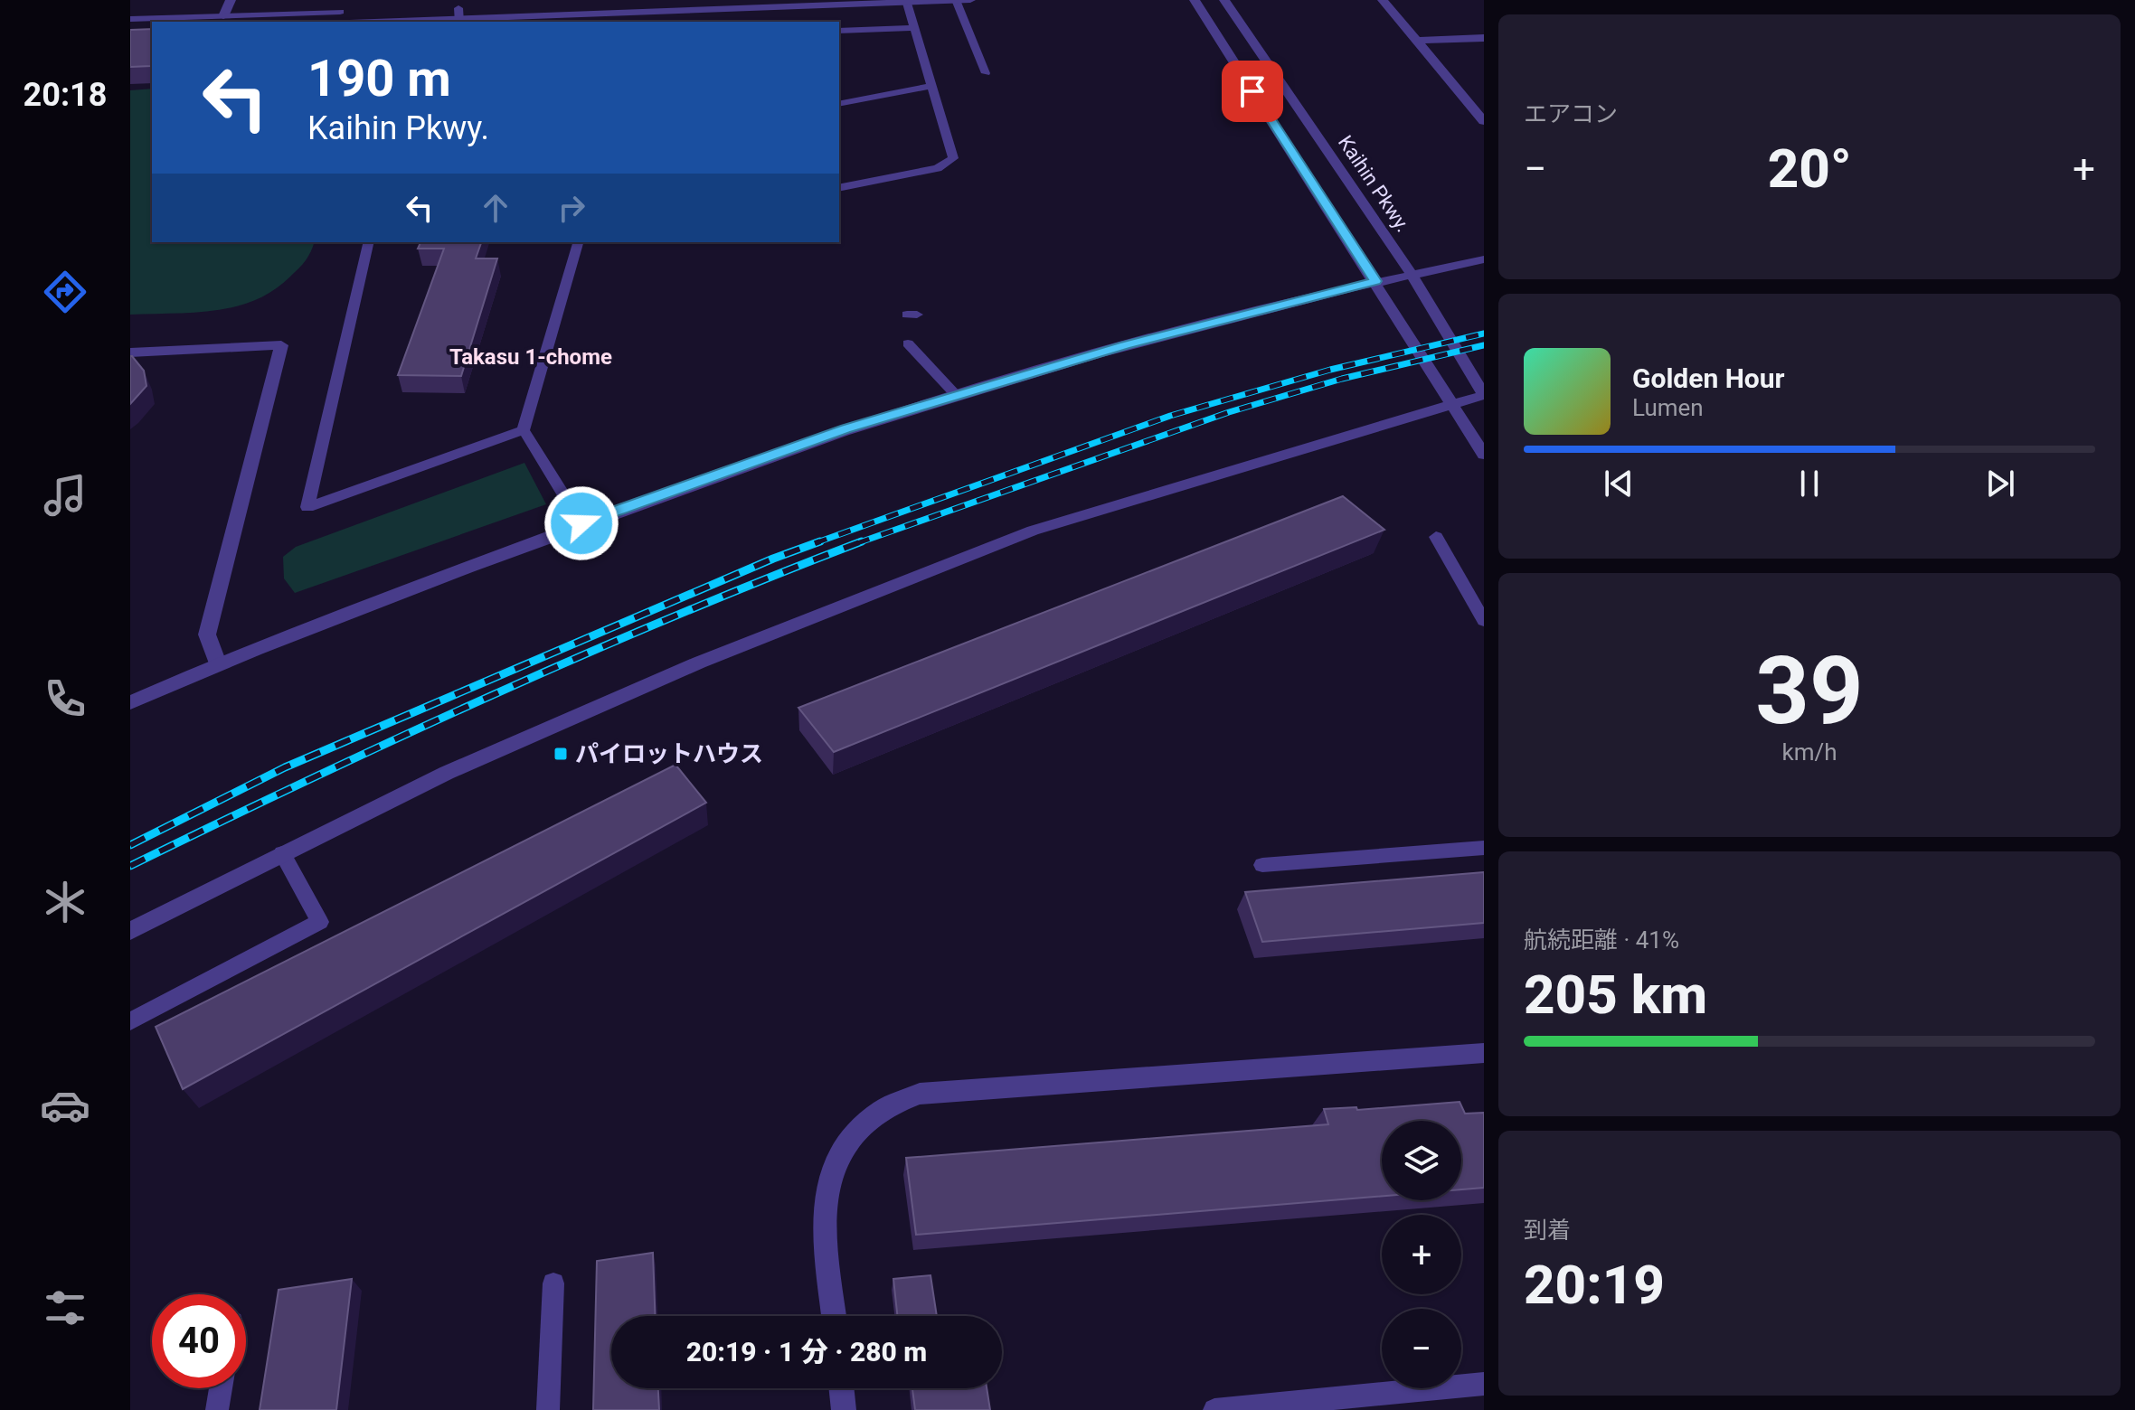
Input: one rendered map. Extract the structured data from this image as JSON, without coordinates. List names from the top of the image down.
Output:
{
  "streets": {
    "street": ["Kaihin Pkwy."]
  },
  "districts": ["Takasu 1-chome"],
  "places": {
    "transit": ["パイロットハウス"]
  },
  "page": {
    "tabs": "20:18",
    "tile": [
      "エアコン",
      ["39", "km/h"],
      ["航続距離 · 41%", "205 km"],
      ["到着", "20:19"]
    ],
    "turn": ["190 m", "Kaihin Pkwy."],
    "heat": ["−", "20°", "+"],
    "song": ["Golden Hour", "Lumen"],
    "map_buttons": ["+", "−"],
    "limit": "40",
    "trip": "20:19 · 1 分 · 280 m"
  }
}
